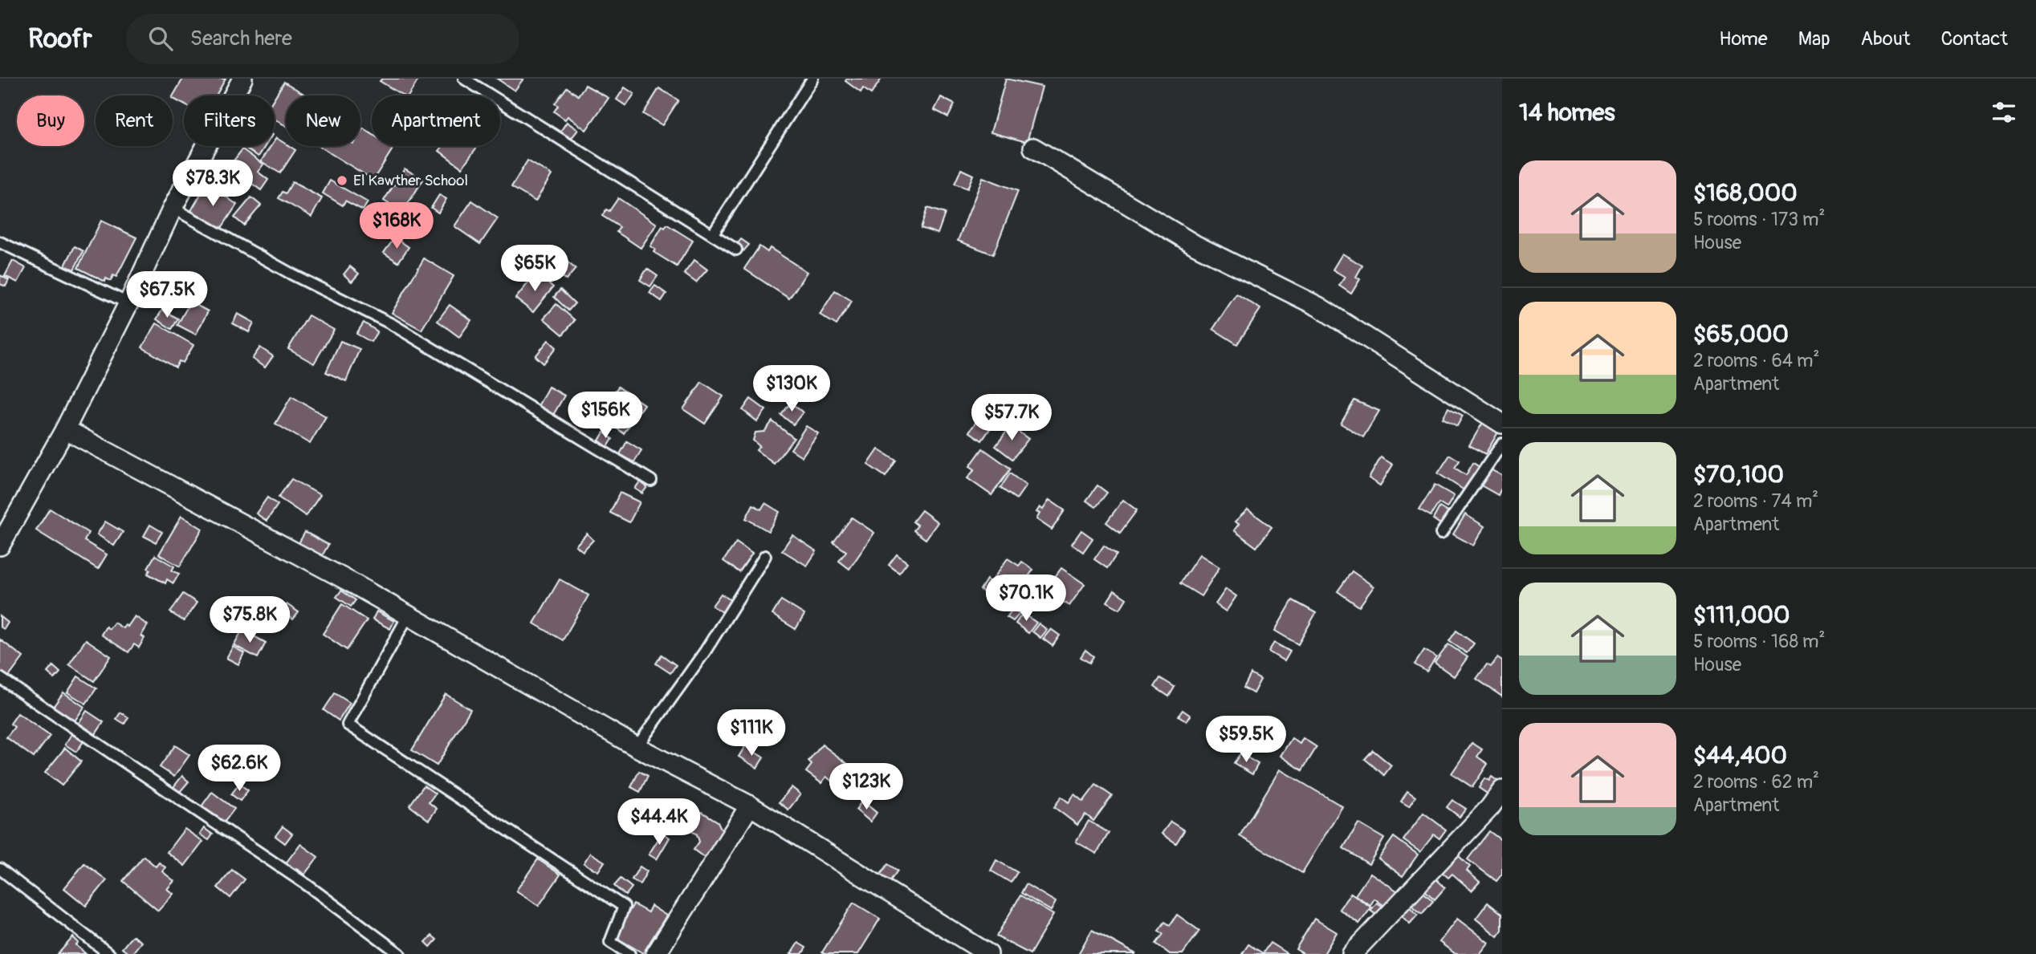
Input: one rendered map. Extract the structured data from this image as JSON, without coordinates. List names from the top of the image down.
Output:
{
  "places": ["El Kawther School"],
  "page": {
    "header": "Roofr",
    "search": "Search here",
    "nav": [
      "Home",
      "Map",
      "About",
      "Contact"
    ],
    "heading": "14 homes",
    "chip": [
      "Buy",
      "Rent",
      "Filters",
      "New",
      "Apartment"
    ],
    "list": [
      {
        "name": "$168,000",
        "note": "5 rooms · 173 m² · House"
      },
      {
        "name": "$65,000",
        "note": "2 rooms · 64 m² · Apartment"
      },
      {
        "name": "$70,100",
        "note": "2 rooms · 74 m² · Apartment"
      },
      {
        "name": "$111,000",
        "note": "5 rooms · 168 m² · House"
      },
      {
        "name": "$44,400",
        "note": "2 rooms · 62 m² · Apartment"
      }
    ],
    "price": [
      "$78.3K",
      "$168K",
      "$65K",
      "$67.5K",
      "$130K",
      "$156K",
      "$57.7K",
      "$70.1K",
      "$75.8K",
      "$111K",
      "$59.5K",
      "$62.6K",
      "$123K",
      "$44.4K"
    ]
  }
}
